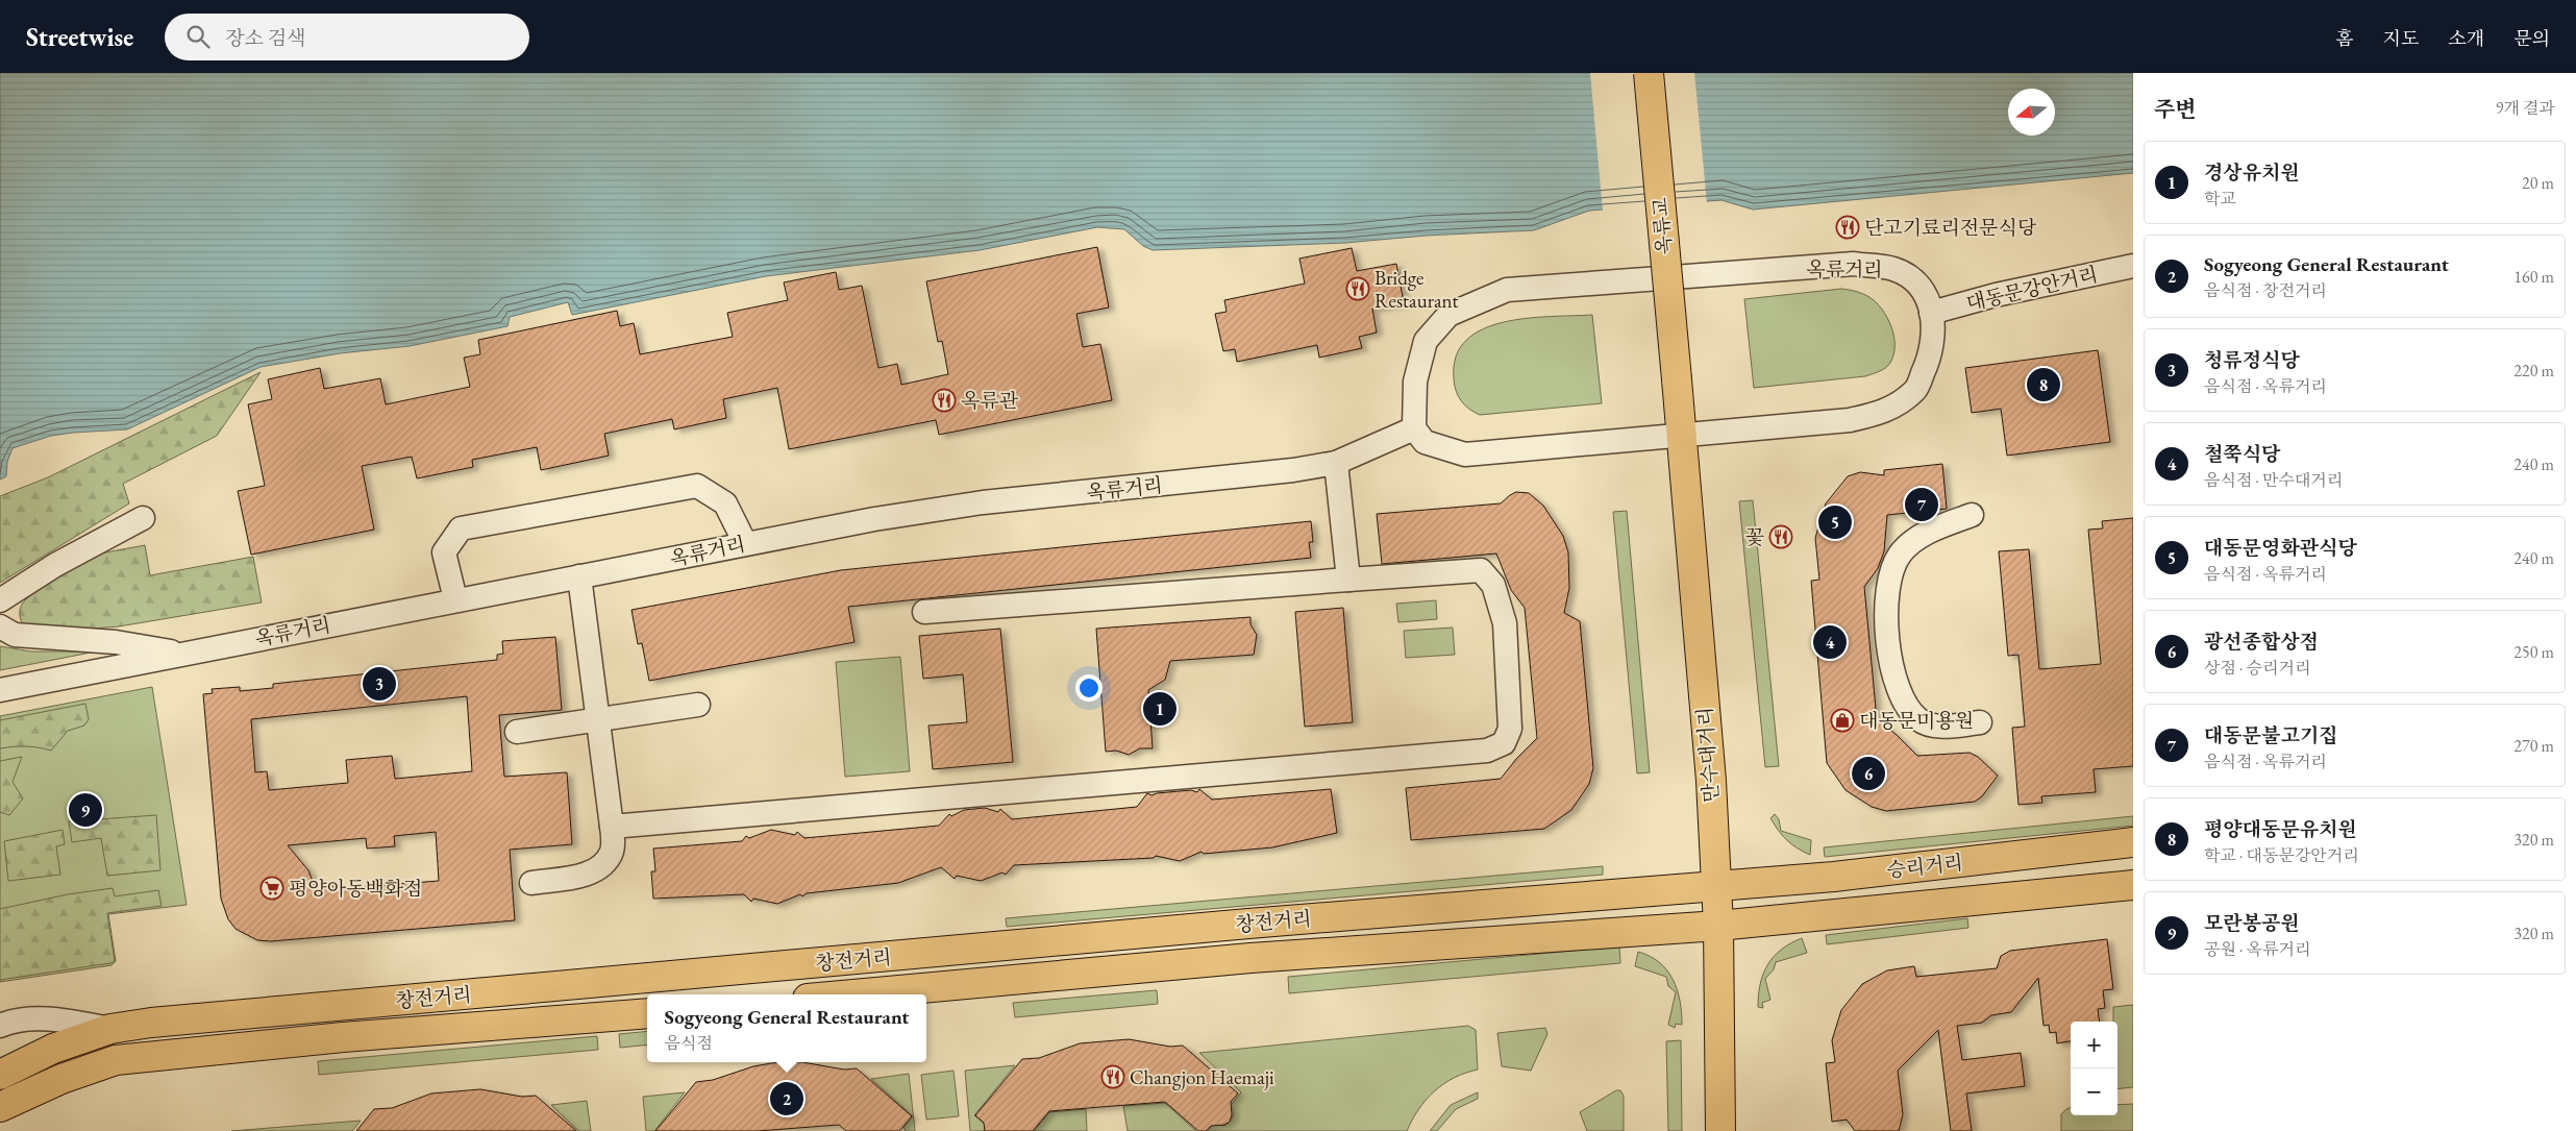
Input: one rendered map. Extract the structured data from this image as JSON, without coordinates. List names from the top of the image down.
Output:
{
  "streets": {
    "main road": [
      "옥류교",
      "만수대거리",
      "승리거리",
      "창전거리"
    ],
    "street": ["옥류거리", "대동문강안거리"]
  },
  "crossings": [
    ["옥류교", "만수대거리"],
    ["옥류거리", "대동문강안거리"],
    ["옥류거리", "만수대거리"],
    ["만수대거리", "승리거리"],
    ["만수대거리", "창전거리"],
    ["승리거리", "창전거리"]
  ],
  "places": {
    "restaurant": [
      "단고기료리전문식당",
      "Bridge Restaurant",
      "옥류관",
      "꽃",
      "Changjon Haemaji"
    ],
    "shop": ["대동문미용원"],
    "supermarket": ["평양아동백화점"]
  },
  "north": "left",
  "page": {
    "header": "Streetwise",
    "search": "장소 검색",
    "nav": [
      "홈",
      "지도",
      "소개",
      "문의"
    ],
    "heading": ["주변", "9개 결과"],
    "list": [
      {
        "mark": "1",
        "name": "경상유치원",
        "note": "학교",
        "value": "20 m"
      },
      {
        "mark": "2",
        "name": "Sogyeong General Restaurant",
        "note": "음식점 · 창전거리",
        "value": "160 m"
      },
      {
        "mark": "3",
        "name": "청류정식당",
        "note": "음식점 · 옥류거리",
        "value": "220 m"
      },
      {
        "mark": "4",
        "name": "철쭉식당",
        "note": "음식점 · 만수대거리",
        "value": "240 m"
      },
      {
        "mark": "5",
        "name": "대동문영화관식당",
        "note": "음식점 · 옥류거리",
        "value": "240 m"
      },
      {
        "mark": "6",
        "name": "광선종합상점",
        "note": "상점 · 승리거리",
        "value": "250 m"
      },
      {
        "mark": "7",
        "name": "대동문불고기집",
        "note": "음식점 · 옥류거리",
        "value": "270 m"
      },
      {
        "mark": "8",
        "name": "평양대동문유치원",
        "note": "학교 · 대동문강안거리",
        "value": "320 m"
      },
      {
        "mark": "9",
        "name": "모란봉공원",
        "note": "공원 · 옥류거리",
        "value": "320 m"
      }
    ],
    "pins": [
      "8",
      "7",
      "5",
      "4",
      "3",
      "1",
      "6",
      "9",
      "2"
    ],
    "popup": ["Sogyeong General Restaurant", "음식점"],
    "map_buttons": ["+", "−"]
  }
}
